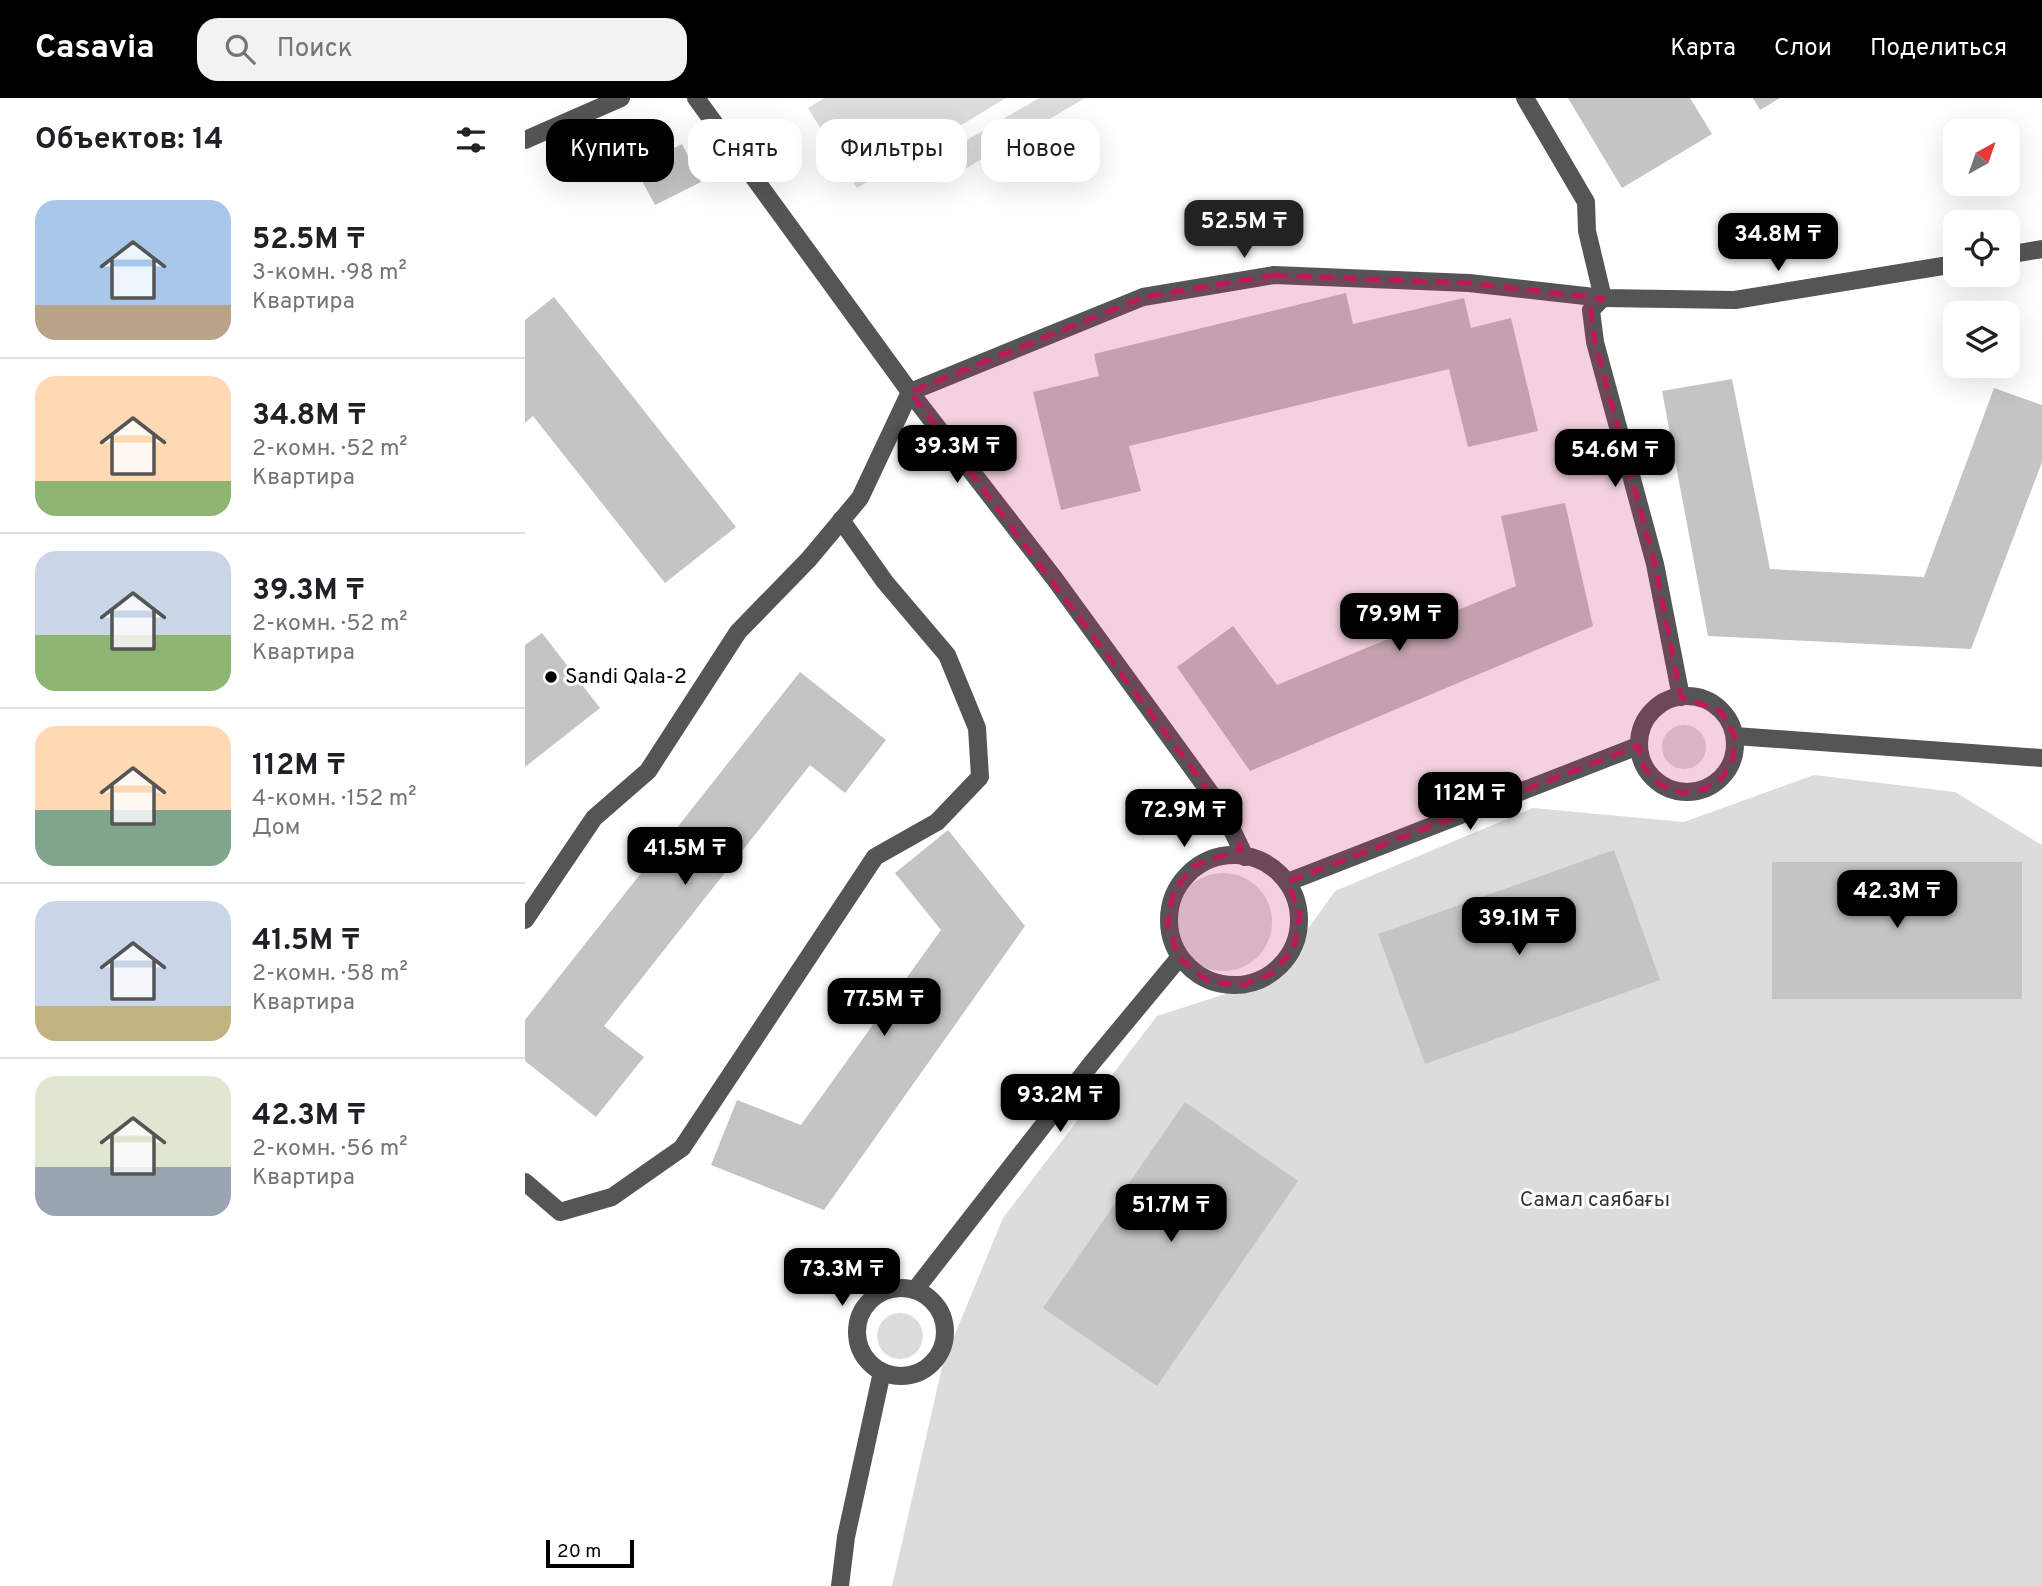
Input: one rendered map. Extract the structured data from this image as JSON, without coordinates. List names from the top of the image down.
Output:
{
  "parks": ["Самал саябағы"],
  "places": ["Sandi Qala-2"],
  "scale_bar": "20 m",
  "north": "top right",
  "page": {
    "header": "Casavia",
    "search": "Поиск",
    "nav": ["Карта", "Слои", "Поделиться"],
    "heading": "Объектов: 14",
    "chip": [
      "Купить",
      "Снять",
      "Фильтры",
      "Новое"
    ],
    "list": [
      {
        "name": "52.5M ₸",
        "note": "3-комн. · 98 m² · Квартира"
      },
      {
        "name": "34.8M ₸",
        "note": "2-комн. · 52 m² · Квартира"
      },
      {
        "name": "39.3M ₸",
        "note": "2-комн. · 52 m² · Квартира"
      },
      {
        "name": "112M ₸",
        "note": "4-комн. · 152 m² · Дом"
      },
      {
        "name": "41.5M ₸",
        "note": "2-комн. · 58 m² · Квартира"
      },
      {
        "name": "42.3M ₸",
        "note": "2-комн. · 56 m² · Квартира"
      }
    ],
    "price": [
      "52.5M ₸",
      "34.8M ₸",
      "39.3M ₸",
      "54.6M ₸",
      "79.9M ₸",
      "112M ₸",
      "72.9M ₸",
      "41.5M ₸",
      "42.3M ₸",
      "39.1M ₸",
      "77.5M ₸",
      "93.2M ₸",
      "51.7M ₸",
      "73.3M ₸"
    ],
    "scale": "20 m"
  }
}
